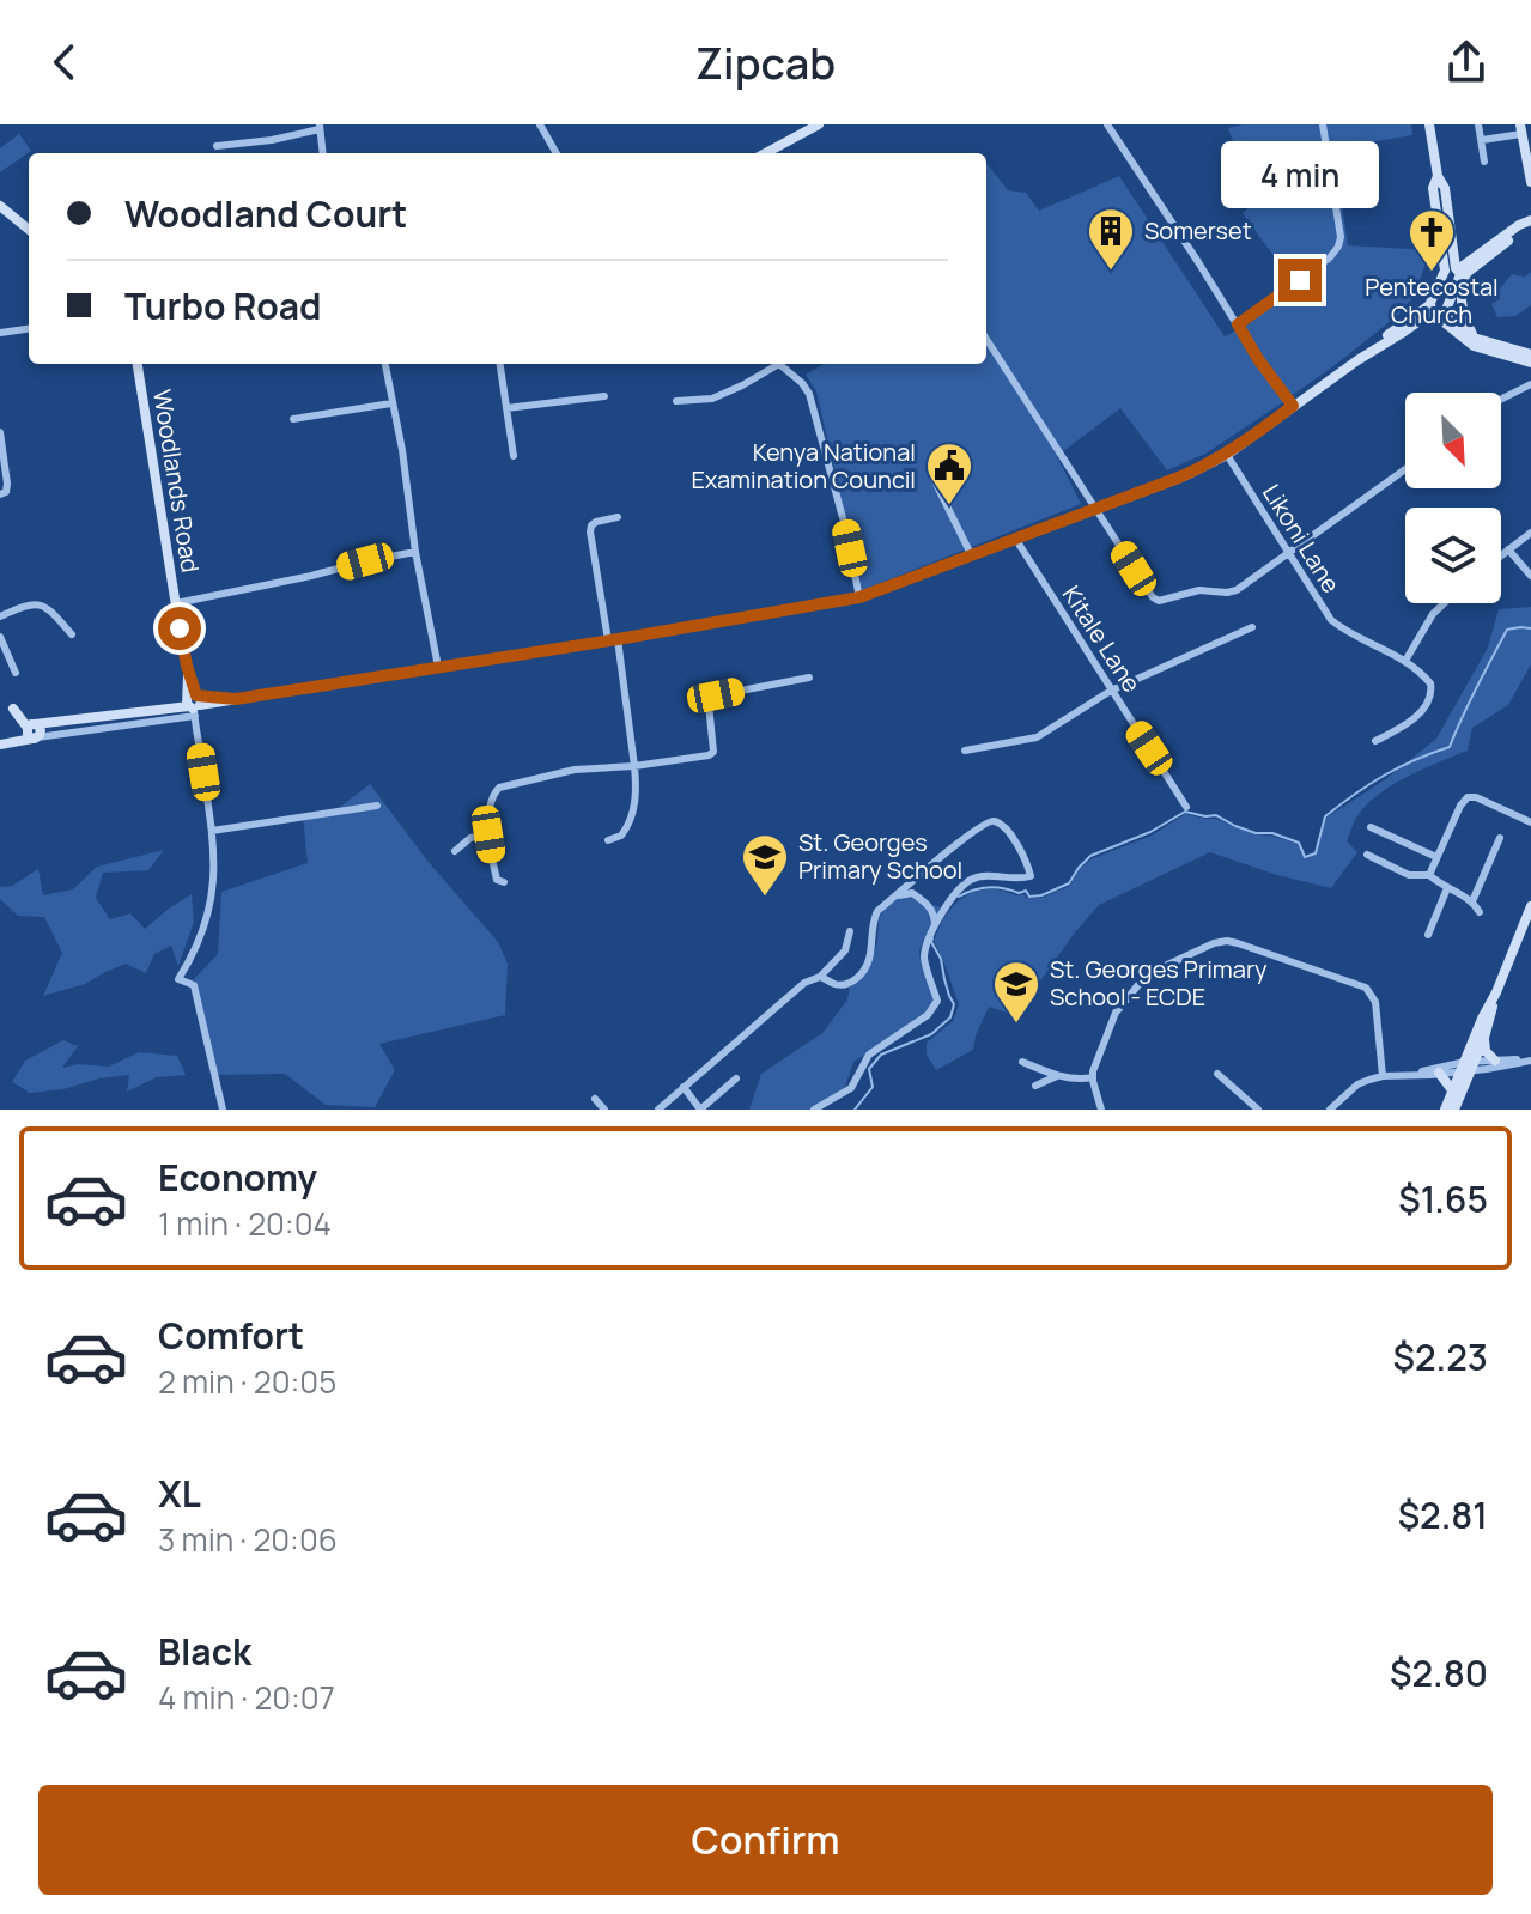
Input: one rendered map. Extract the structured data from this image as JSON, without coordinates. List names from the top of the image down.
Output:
{
  "streets": {
    "main road": ["Woodlands Road"],
    "street": ["Likoni Lane", "Kitale Lane"]
  },
  "places": {
    "building": ["Somerset"],
    "church": ["Pentecostal Church"],
    "public building": ["Kenya National Examination Council"],
    "school or university": ["St. Georges Primary School", "St. Georges Primary School - ECDE"]
  },
  "north": "bottom right",
  "page": {
    "header": "Zipcab",
    "bubble": "4 min",
    "banner": ["Woodland Court", "Turbo Road"],
    "list": [
      {
        "name": "Economy",
        "note": "1 min · 20:04",
        "value": "$1.65"
      },
      {
        "name": "Comfort",
        "note": "2 min · 20:05",
        "value": "$2.23"
      },
      {
        "name": "XL",
        "note": "3 min · 20:06",
        "value": "$2.81"
      },
      {
        "name": "Black",
        "note": "4 min · 20:07",
        "value": "$2.80"
      }
    ],
    "buttons": "Confirm"
  }
}
